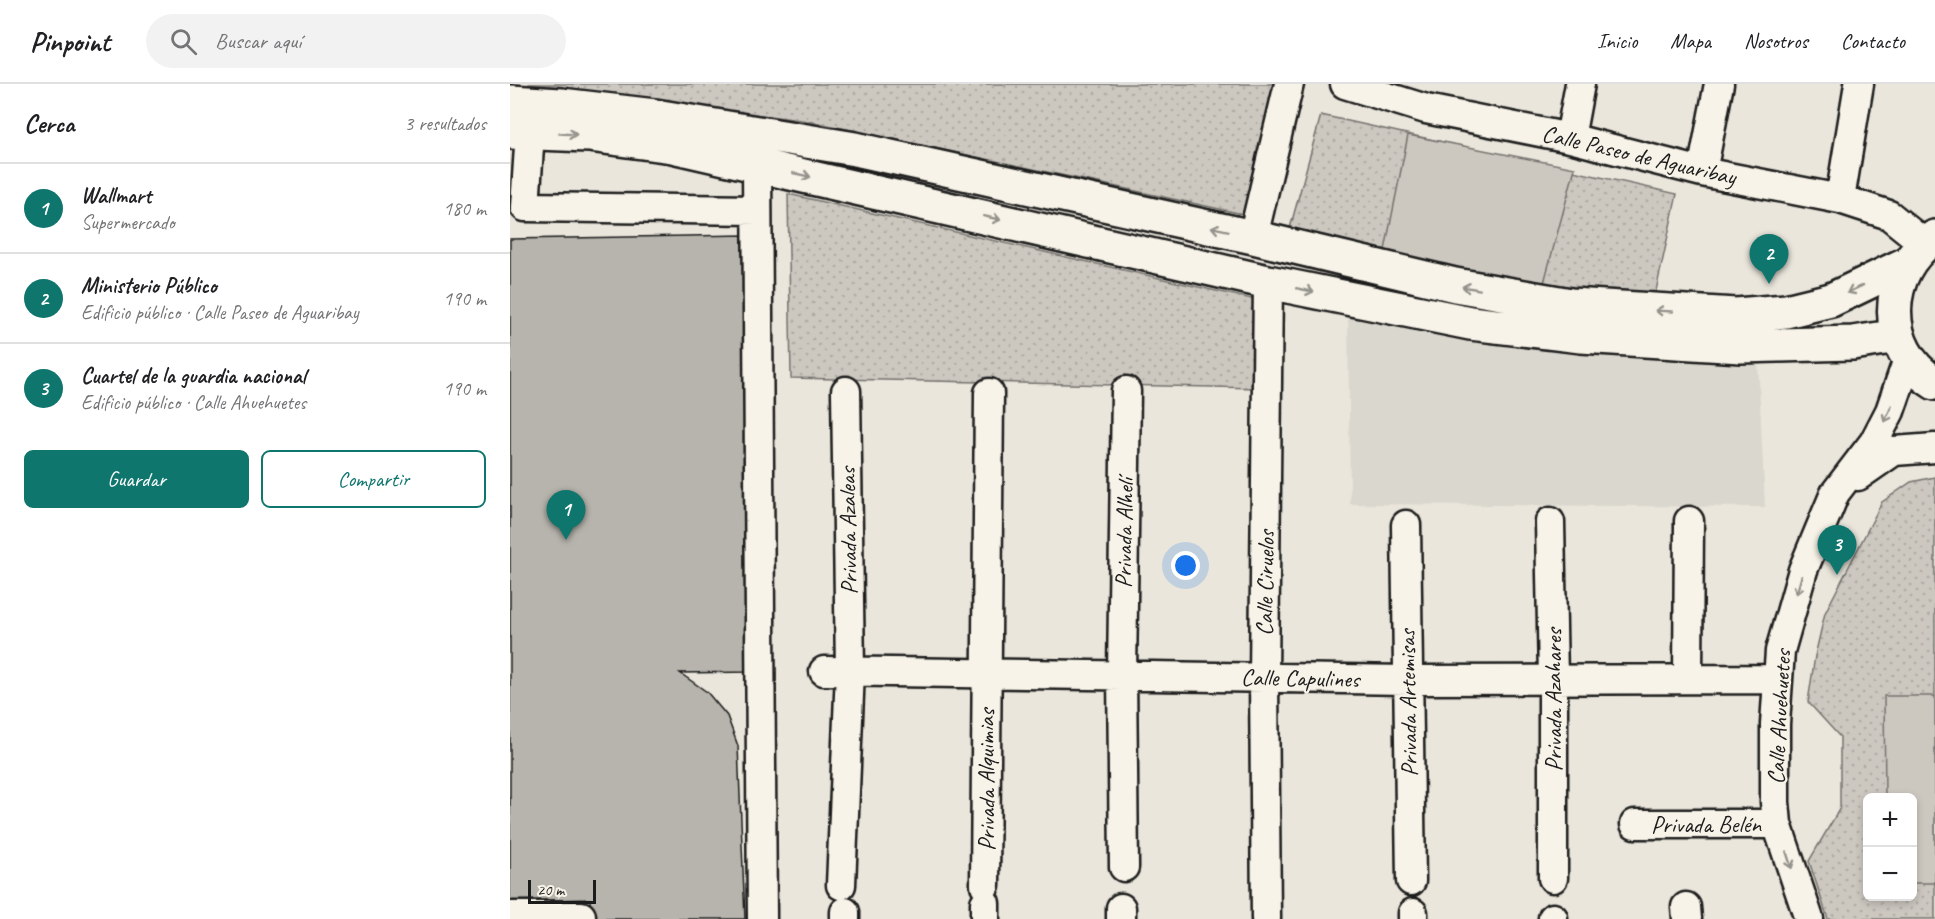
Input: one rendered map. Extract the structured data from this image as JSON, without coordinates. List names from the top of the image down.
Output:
{
  "streets": {
    "street": [
      "Calle Paseo de Aguaribay",
      "Privada Azaleas",
      "Privada Alhelí",
      "Calle Ciruelos",
      "Calle Capulines",
      "Privada Azahares",
      "Privada Artemisas",
      "Calle Ahuehuetes",
      "Privada Alquimias",
      "Privada Belén"
    ]
  },
  "crossings": [
    ["Privada Azaleas", "Calle Capulines"],
    ["Privada Alhelí", "Calle Capulines"],
    ["Calle Ciruelos", "Calle Capulines"],
    ["Calle Capulines", "Privada Azahares"],
    ["Calle Capulines", "Privada Artemisas"],
    ["Calle Capulines", "Calle Ahuehuetes"],
    ["Calle Capulines", "Privada Alquimias"],
    ["Calle Ahuehuetes", "Privada Belén"]
  ],
  "scale_bar": "20 m",
  "page": {
    "header": "Pinpoint",
    "search": "Buscar aquí",
    "nav": [
      "Inicio",
      "Mapa",
      "Nosotros",
      "Contacto"
    ],
    "heading": ["Cerca", "3 resultados"],
    "list": [
      {
        "mark": "1",
        "name": "Wallmart",
        "note": "Supermercado",
        "value": "180 m"
      },
      {
        "mark": "2",
        "name": "Ministerio Público",
        "note": "Edificio público · Calle Paseo de Aguaribay",
        "value": "190 m"
      },
      {
        "mark": "3",
        "name": "Cuartel de la guardia nacional",
        "note": "Edificio público · Calle Ahuehuetes",
        "value": "190 m"
      }
    ],
    "pins": ["2", "1", "3"],
    "buttons": ["Guardar", "Compartir"],
    "map_buttons": ["+", "−"],
    "scale": "20 m"
  }
}
